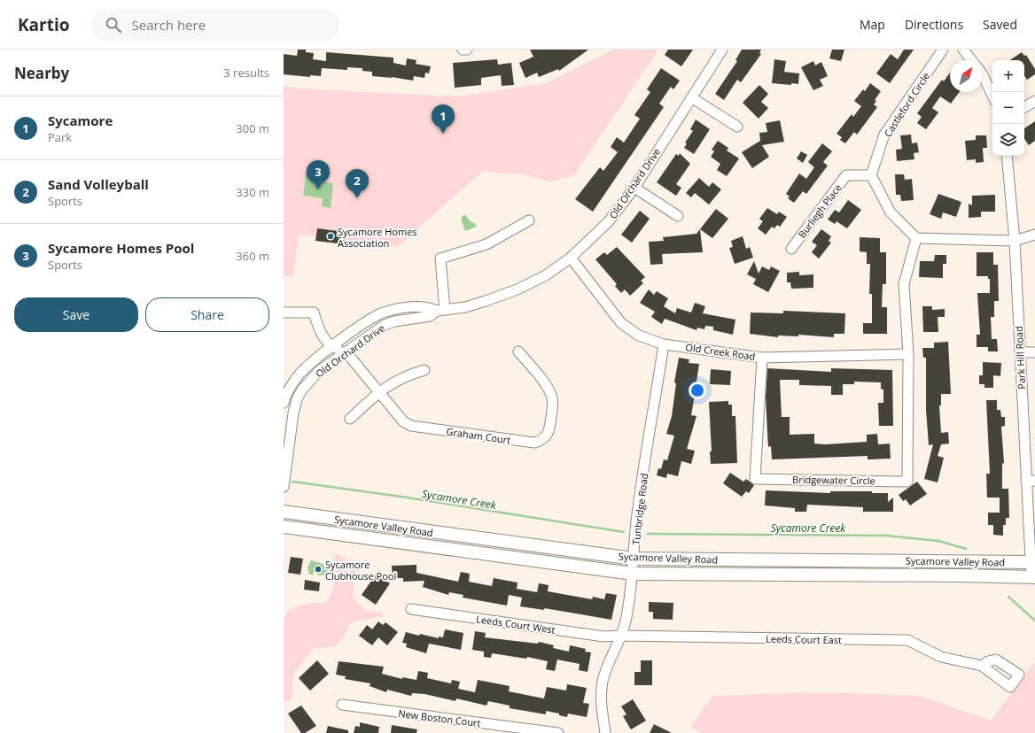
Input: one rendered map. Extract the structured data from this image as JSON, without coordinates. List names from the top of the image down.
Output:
{
  "streets": {
    "main road": ["Sycamore Valley Road"],
    "street": [
      "Castleford Circle",
      "Old Orchard Drive",
      "Burliegh Place",
      "Old Creek Road",
      "Park Hill Road",
      "Graham Court",
      "Bridgewater Circle",
      "Tunbridge Road",
      "Leeds Court West",
      "Leeds Court East",
      "New Boston Court"
    ]
  },
  "crossings": [
    ["Castleford Circle", "Burliegh Place"],
    ["Old Orchard Drive", "Old Creek Road"],
    ["Old Orchard Drive", "Graham Court"],
    ["Old Creek Road", "Bridgewater Circle"],
    ["Old Creek Road", "Tunbridge Road"],
    ["Park Hill Road", "Sycamore Valley Road"],
    ["Tunbridge Road", "Sycamore Valley Road"],
    ["Tunbridge Road", "Leeds Court West"],
    ["Tunbridge Road", "Leeds Court East"],
    ["Leeds Court West", "Leeds Court East"]
  ],
  "water": ["Sycamore Creek"],
  "places": ["Sycamore Homes Association", "Sycamore Clubhouse Pool"],
  "north": "top right",
  "page": {
    "header": "Kartio",
    "search": "Search here",
    "nav": ["Map", "Directions", "Saved"],
    "heading": ["Nearby", "3 results"],
    "map_buttons": ["+", "−"],
    "list": [
      {
        "mark": "1",
        "name": "Sycamore",
        "note": "Park",
        "value": "300 m"
      },
      {
        "mark": "2",
        "name": "Sand Volleyball",
        "note": "Sports",
        "value": "330 m"
      },
      {
        "mark": "3",
        "name": "Sycamore Homes Pool",
        "note": "Sports",
        "value": "360 m"
      }
    ],
    "pins": ["1", "3", "2"],
    "buttons": ["Save", "Share"]
  }
}
